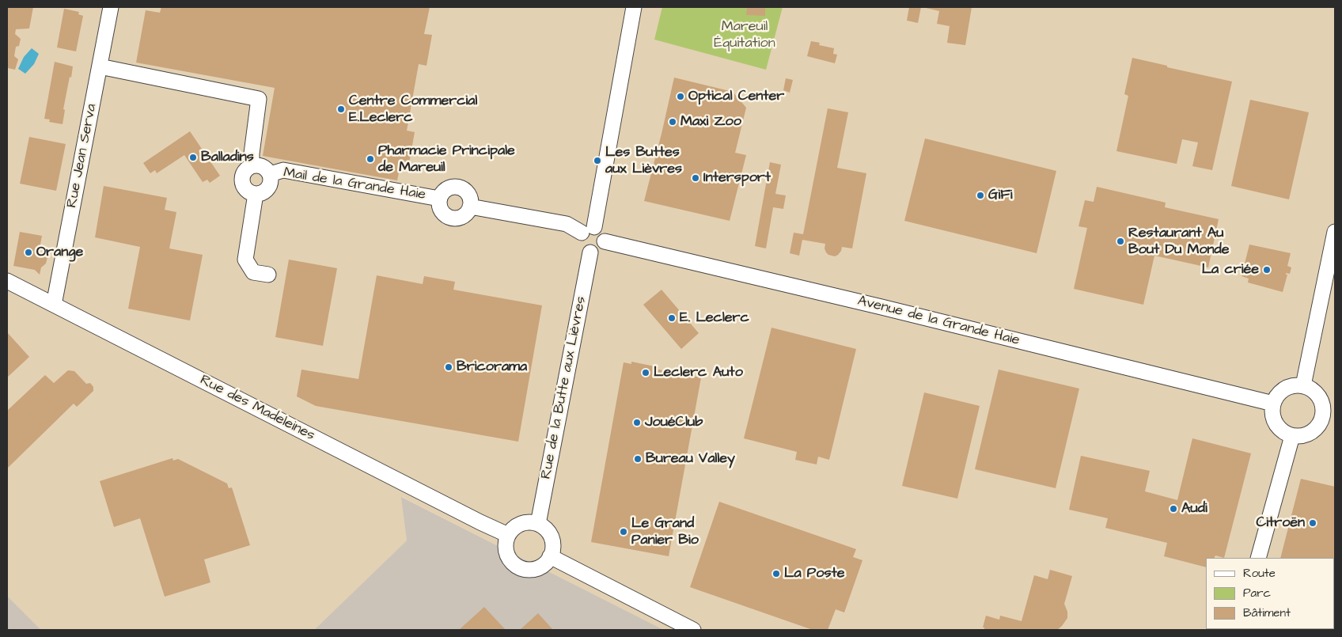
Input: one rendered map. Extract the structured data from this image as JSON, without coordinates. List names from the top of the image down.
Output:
{
  "streets": {
    "street": [
      "Rue Jean Serva",
      "Mail de la Grande Haie",
      "Avenue de la Grande Haie",
      "Rue de la Butte aux Lièvres",
      "Rue des Madeleines"
    ]
  },
  "crossings": [
    ["Rue Jean Serva", "Rue des Madeleines"],
    ["Avenue de la Grande Haie", "Rue de la Butte aux Lièvres"],
    ["Rue de la Butte aux Lièvres", "Rue des Madeleines"]
  ],
  "parks": ["Mareuil Équitation"],
  "places": [
    "Optical Center",
    "Centre Commercial E.Leclerc",
    "Maxi Zoo",
    "Balladins",
    "Pharmacie Principale de Mareuil",
    "Les Buttes aux Lièvres",
    "Intersport",
    "GiFi",
    "Restaurant Au Bout Du Monde",
    "Orange",
    "La criée",
    "E. Leclerc",
    "Bricorama",
    "Leclerc Auto",
    "JouéClub",
    "Bureau Valley",
    "Audi",
    "Citroën",
    "Le Grand Panier Bio",
    "La Poste"
  ],
  "legend": ["Route", "Parc", "Bâtiment"]
}
